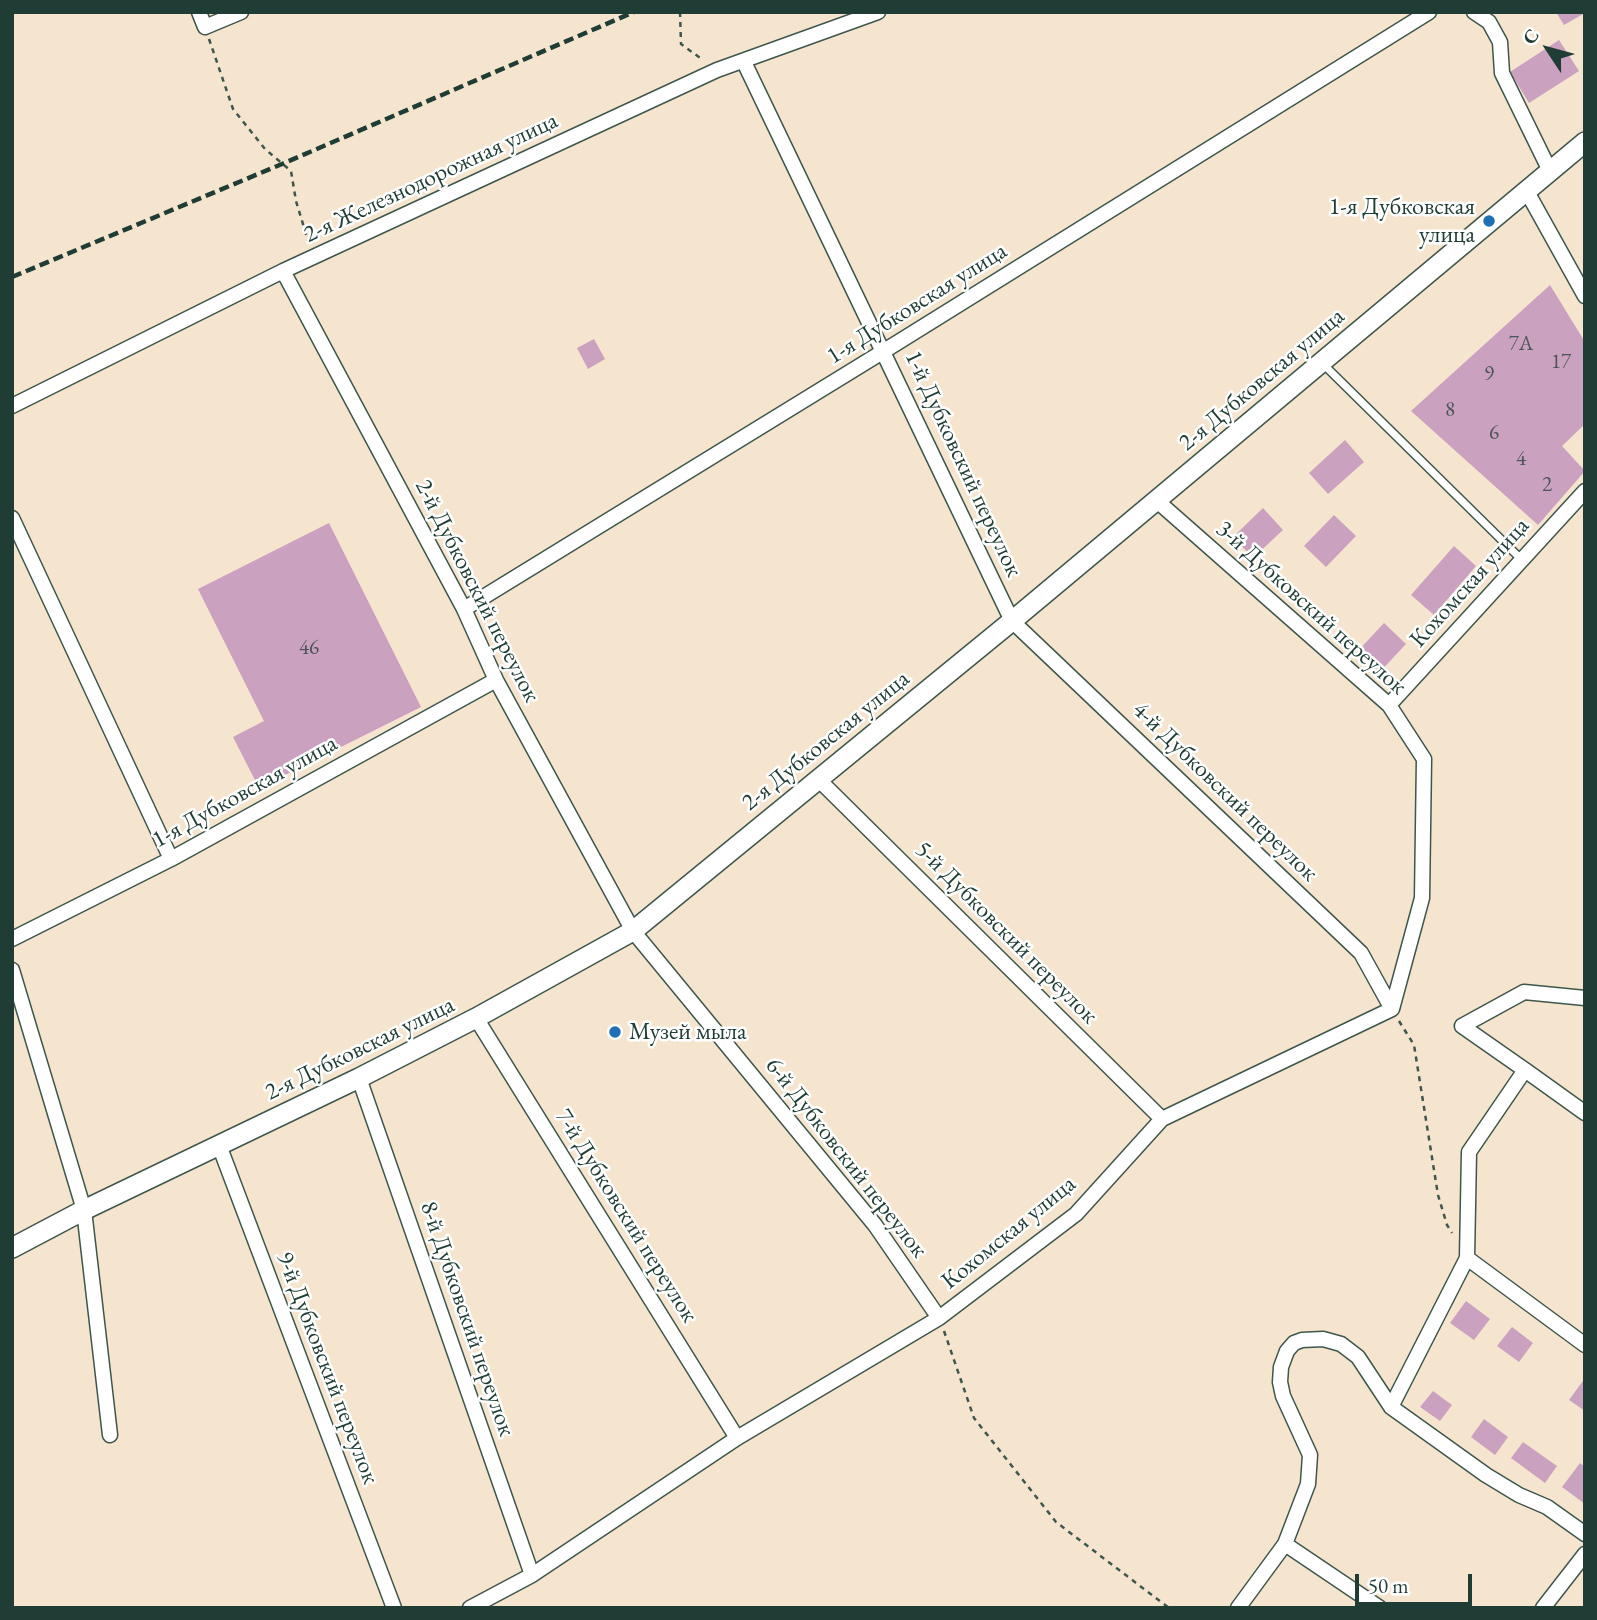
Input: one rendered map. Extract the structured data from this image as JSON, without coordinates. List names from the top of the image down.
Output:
{
  "streets": {
    "main road": ["2-я Дубковская улица"],
    "street": [
      "2-я Железнодорожная улица",
      "1-я Дубковская улица",
      "1-й Дубковский переулок",
      "Кохомская улица",
      "2-й Дубковский переулок",
      "3-й Дубковский переулок",
      "4-й Дубковский переулок",
      "5-й Дубковский переулок",
      "6-й Дубковский переулок",
      "7-й Дубковский переулок",
      "8-й Дубковский переулок",
      "9-й Дубковский переулок"
    ]
  },
  "crossings": [
    ["2-я Железнодорожная улица", "1-й Дубковский переулок"],
    ["2-я Железнодорожная улица", "2-й Дубковский переулок"],
    ["1-я Дубковская улица", "1-й Дубковский переулок"],
    ["1-я Дубковская улица", "2-й Дубковский переулок"],
    ["2-я Дубковская улица", "1-й Дубковский переулок"],
    ["2-я Дубковская улица", "2-й Дубковский переулок"],
    ["2-я Дубковская улица", "3-й Дубковский переулок"],
    ["2-я Дубковская улица", "4-й Дубковский переулок"],
    ["2-я Дубковская улица", "5-й Дубковский переулок"],
    ["2-я Дубковская улица", "6-й Дубковский переулок"],
    ["2-я Дубковская улица", "7-й Дубковский переулок"],
    ["2-я Дубковская улица", "8-й Дубковский переулок"],
    ["2-я Дубковская улица", "9-й Дубковский переулок"],
    ["1-й Дубковский переулок", "4-й Дубковский переулок"],
    ["Кохомская улица", "3-й Дубковский переулок"],
    ["Кохомская улица", "4-й Дубковский переулок"],
    ["Кохомская улица", "5-й Дубковский переулок"],
    ["Кохомская улица", "6-й Дубковский переулок"],
    ["Кохомская улица", "7-й Дубковский переулок"],
    ["Кохомская улица", "8-й Дубковский переулок"],
    ["2-й Дубковский переулок", "6-й Дубковский переулок"],
    ["3-й Дубковский переулок", "4-й Дубковский переулок"]
  ],
  "places": ["1-я Дубковская улица", "Музей мыла"],
  "house_numbers": [
    "7А",
    "17",
    "9",
    "8",
    "6",
    "4",
    "2",
    "46"
  ],
  "scale_bar": "50 m",
  "north": "top left"
}
